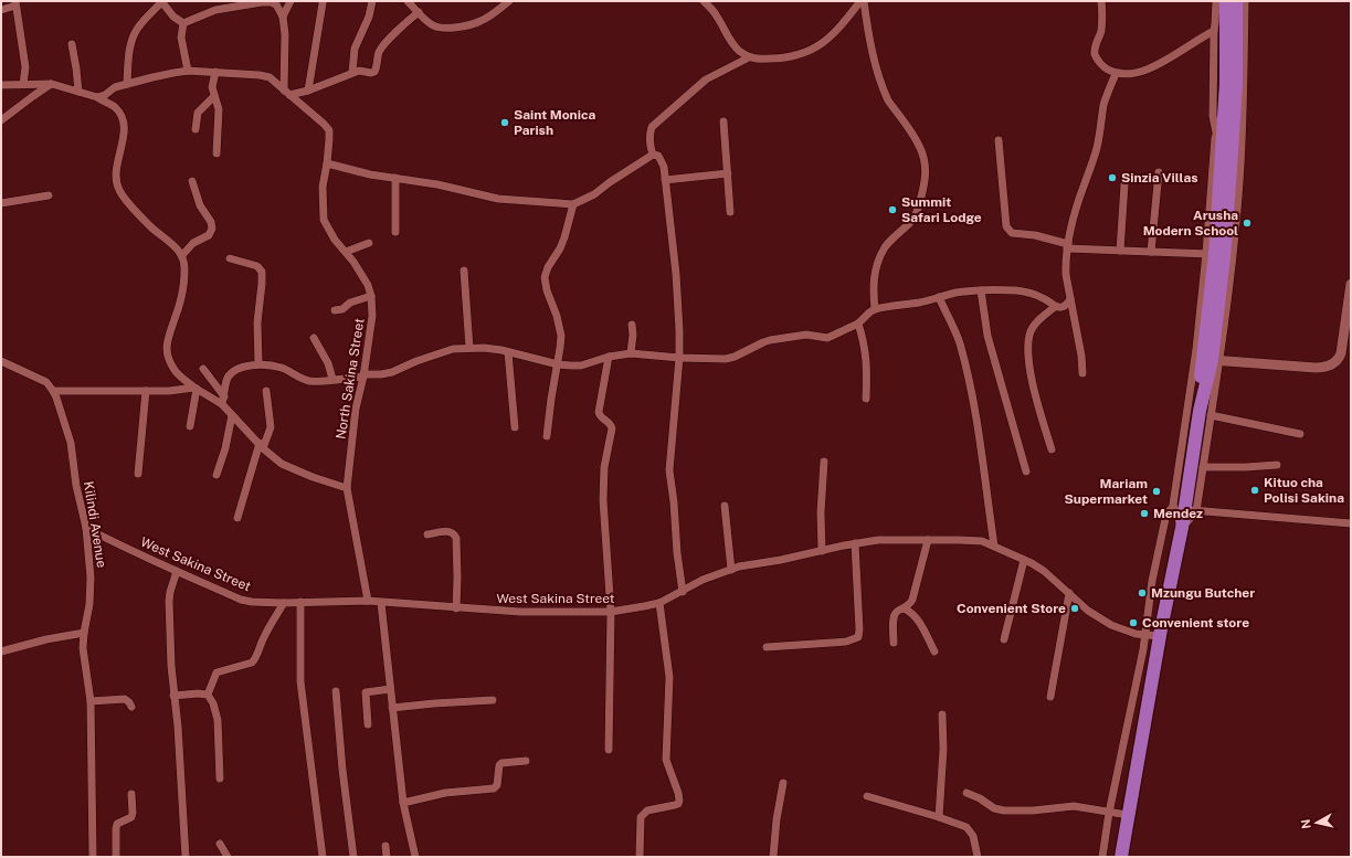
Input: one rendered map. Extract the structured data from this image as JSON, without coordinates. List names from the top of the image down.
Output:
{
  "streets": {
    "street": ["North Sakina Street", "Kilindi Avenue", "West Sakina Street"]
  },
  "crossings": [
    ["North Sakina Street", "West Sakina Street"],
    ["Kilindi Avenue", "West Sakina Street"]
  ],
  "places": [
    "Saint Monica Parish",
    "Sinzia Villas",
    "Summit Safari Lodge",
    "Arusha Modern School",
    "Kituo cha Polisi Sakina",
    "Mariam Supermarket",
    "Mendez",
    "Mzungu Butcher",
    "Convenient Store",
    "Convenient store"
  ],
  "north": "left"
}
